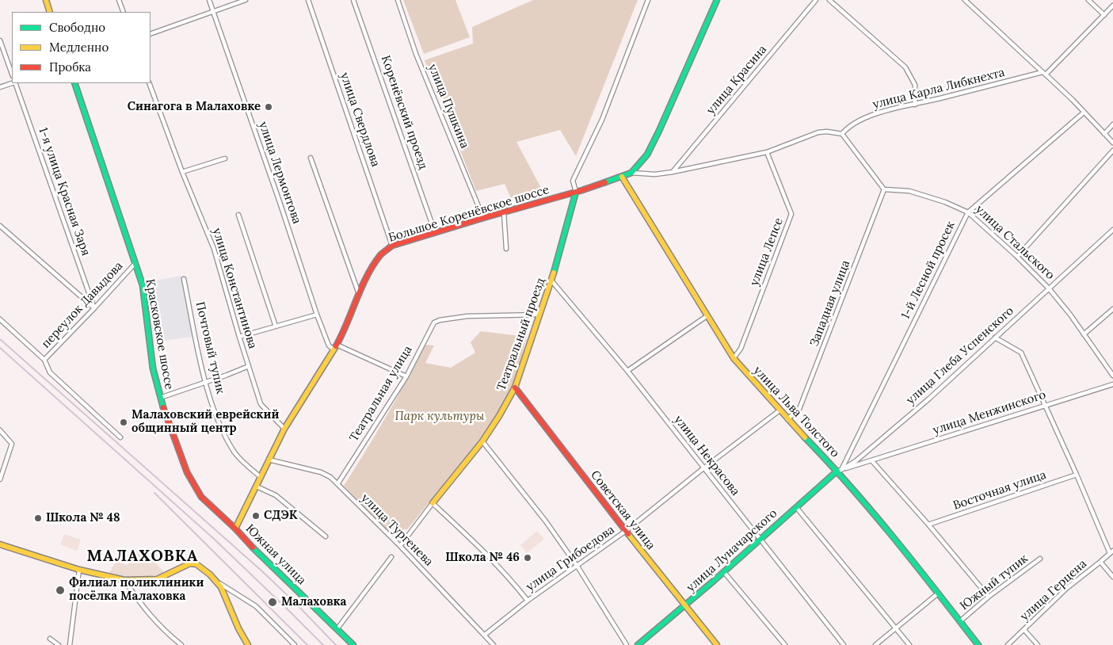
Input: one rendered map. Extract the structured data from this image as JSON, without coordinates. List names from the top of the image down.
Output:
{
  "streets": {
    "street": [
      "улица Красина",
      "улица Карла Либкнехта",
      "улица Пушкина",
      "Коренёвский проезд",
      "улица Свердлова",
      "улица Лермонтова",
      "1-я улица Красная Заря",
      "Большое Коренёвское шоссе",
      "улица Стальского",
      "улица Лепсе",
      "1-й Лесной просек",
      "улица Константинова",
      "Западная улица",
      "переулок Давыдова",
      "Красковское шоссе",
      "Театральный проезд",
      "Почтовый тупик",
      "улица Глеба Успенского",
      "Театральная улица",
      "улица Льва Толстого",
      "улица Менжинского",
      "улица Некрасова",
      "Восточная улица",
      "Советская улица",
      "улица Тургенева",
      "улица Луначарского",
      "Южная улица",
      "улица Грибоедова",
      "Южный тупик",
      "улица Герцена"
    ]
  },
  "crossings": [
    ["улица Пушкина", "Большое Коренёвское шоссе"],
    ["Коренёвский проезд", "Большое Коренёвское шоссе"],
    ["улица Свердлова", "Большое Коренёвское шоссе"],
    ["улица Лермонтова", "Большое Коренёвское шоссе"],
    ["1-я улица Красная Заря", "переулок Давыдова"],
    ["Большое Коренёвское шоссе", "улица Константинова"],
    ["Большое Коренёвское шоссе", "Красковское шоссе"],
    ["Большое Коренёвское шоссе", "Театральный проезд"],
    ["Большое Коренёвское шоссе", "Почтовый тупик"],
    ["Большое Коренёвское шоссе", "улица Льва Толстого"],
    ["Большое Коренёвское шоссе", "улица Тургенева"],
    ["Большое Коренёвское шоссе", "Южная улица"],
    ["улица Стальского", "1-й Лесной просек"],
    ["улица Стальского", "Западная улица"],
    ["улица Стальского", "улица Глеба Успенского"],
    ["улица Лепсе", "улица Льва Толстого"],
    ["1-й Лесной просек", "улица Глеба Успенского"],
    ["1-й Лесной просек", "улица Льва Толстого"],
    ["1-й Лесной просек", "улица Луначарского"],
    ["Западная улица", "улица Льва Толстого"],
    ["переулок Давыдова", "Красковское шоссе"],
    ["Красковское шоссе", "Южная улица"],
    ["Театральный проезд", "Театральная улица"],
    ["Театральный проезд", "улица Некрасова"],
    ["Театральный проезд", "Советская улица"],
    ["Театральный проезд", "улица Тургенева"],
    ["улица Глеба Успенского", "улица Льва Толстого"],
    ["улица Глеба Успенского", "улица Луначарского"],
    ["Театральная улица", "улица Тургенева"],
    ["улица Льва Толстого", "улица Луначарского"],
    ["улица Льва Толстого", "улица Грибоедова"],
    ["улица Льва Толстого", "Южный тупик"],
    ["улица Некрасова", "улица Луначарского"],
    ["улица Некрасова", "улица Грибоедова"],
    ["Советская улица", "улица Луначарского"],
    ["Советская улица", "улица Грибоедова"],
    ["улица Тургенева", "улица Грибоедова"]
  ],
  "districts": ["МАЛАХОВКА"],
  "parks": ["Парк культуры"],
  "places": [
    "Синагога в Малаховке",
    "Малаховский еврейский общинный центр",
    "СДЭК",
    "Школа № 48",
    "Школа № 46",
    "Филиал поликлиники посёлка Малаховка",
    "Малаховка"
  ],
  "legend": ["Свободно", "Медленно", "Пробка"]
}
